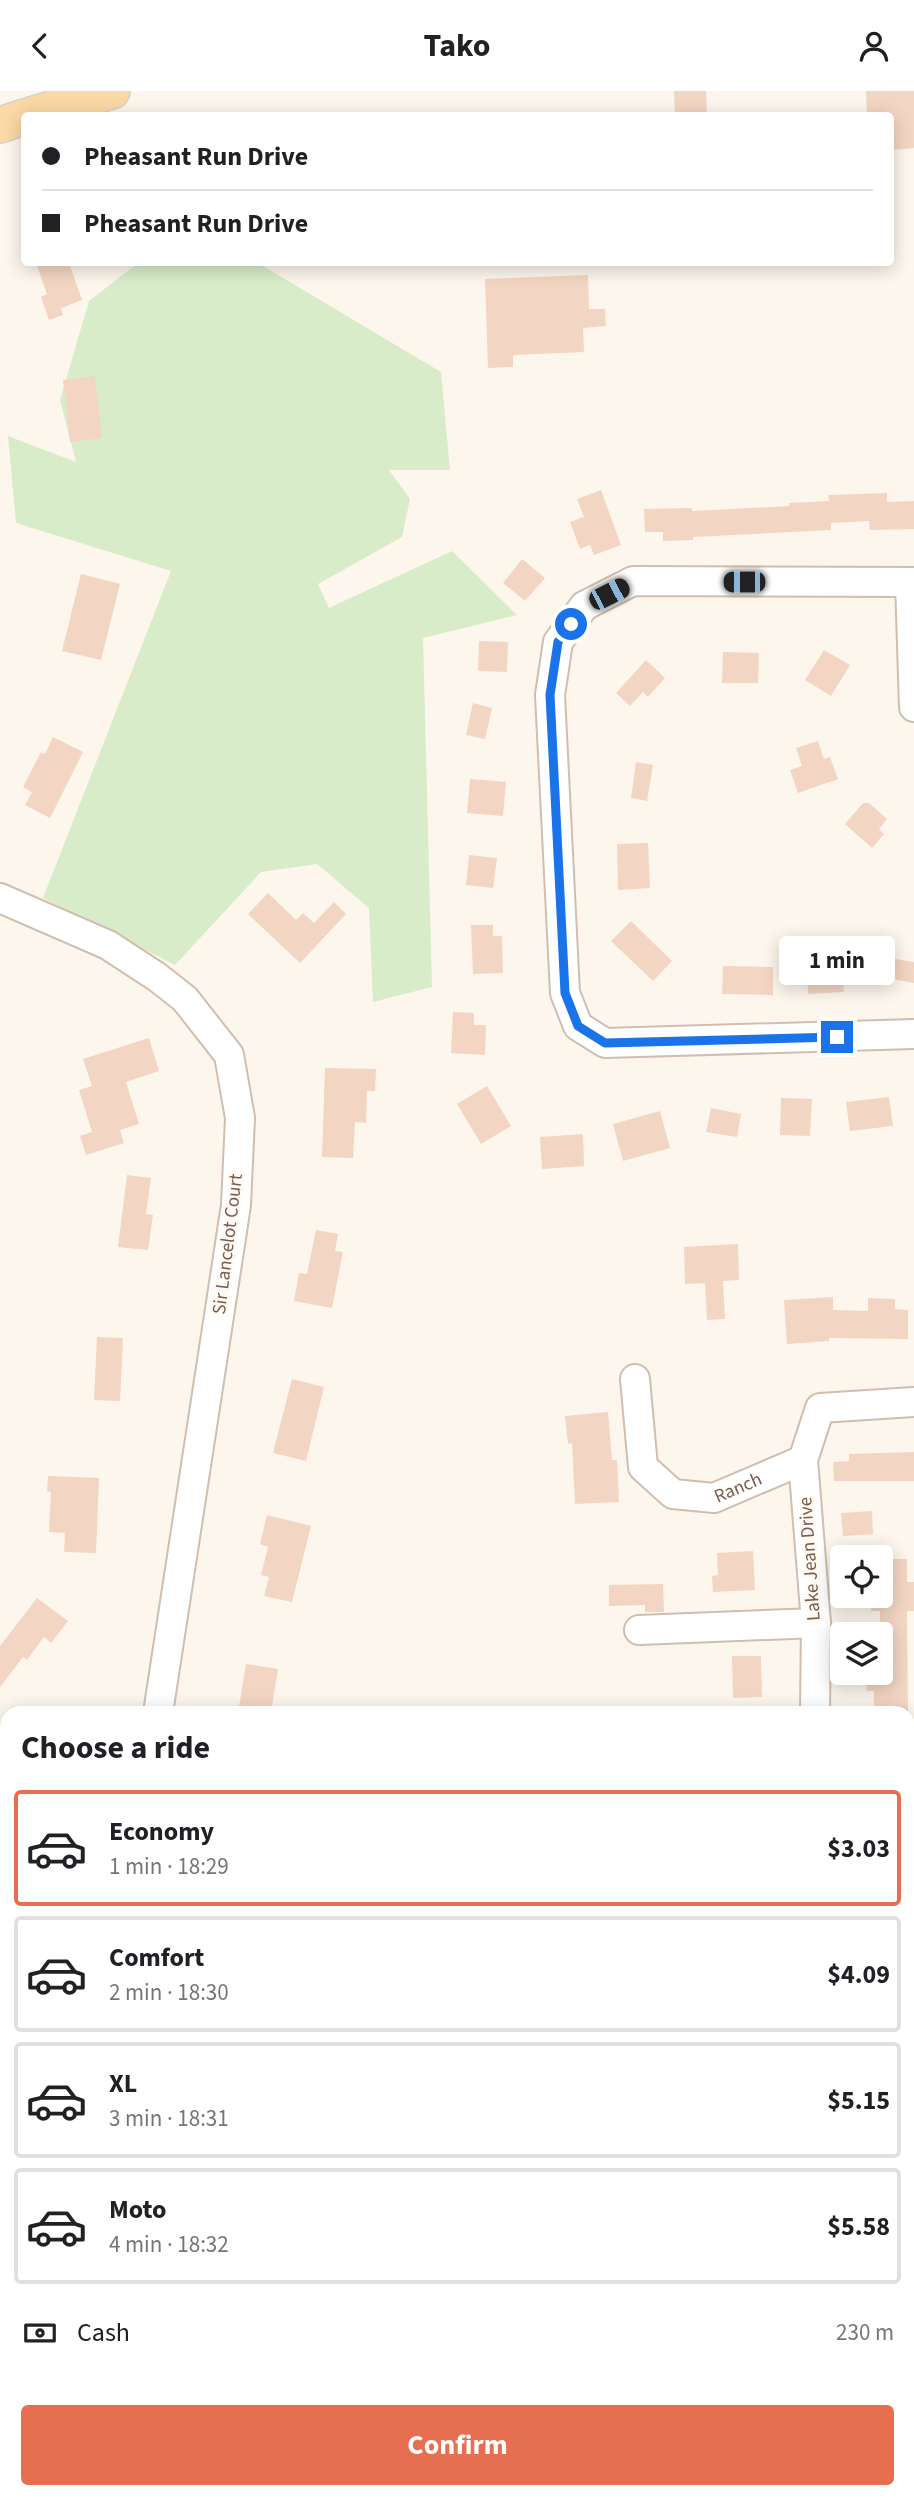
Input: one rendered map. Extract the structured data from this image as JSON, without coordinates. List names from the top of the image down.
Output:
{
  "streets": {
    "street": ["Sir Lancelot Court", "Ranch", "Lake Jean Drive"]
  },
  "crossings": [
    ["Ranch", "Lake Jean Drive"]
  ],
  "page": {
    "header": "Tako",
    "banner": ["Pheasant Run Drive", "Pheasant Run Drive"],
    "bubble": "1 min",
    "heading": "Choose a ride",
    "list": [
      {
        "name": "Economy",
        "note": "1 min · 18:29",
        "value": "$3.03"
      },
      {
        "name": "Comfort",
        "note": "2 min · 18:30",
        "value": "$4.09"
      },
      {
        "name": "XL",
        "note": "3 min · 18:31",
        "value": "$5.15"
      },
      {
        "name": "Moto",
        "note": "4 min · 18:32",
        "value": "$5.58"
      }
    ],
    "pay": ["Cash", "230 m"],
    "buttons": "Confirm"
  }
}
